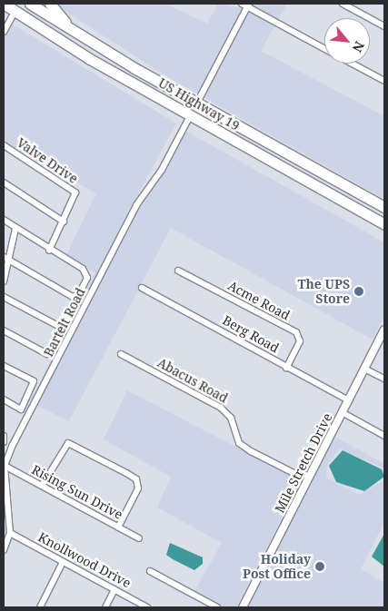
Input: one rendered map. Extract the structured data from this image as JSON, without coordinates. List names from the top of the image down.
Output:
{
  "streets": {
    "highway": ["US Highway 19"],
    "street": [
      "Valve Drive",
      "Acme Road",
      "Bartelt Road",
      "Berg Road",
      "Abacus Road",
      "Mile Stretch Drive",
      "Rising Sun Drive",
      "Knollwood Drive"
    ]
  },
  "crossings": [
    ["US Highway 19", "Bartelt Road"],
    ["Acme Road", "Berg Road"],
    ["Bartelt Road", "Rising Sun Drive"],
    ["Berg Road", "Mile Stretch Drive"],
    ["Abacus Road", "Mile Stretch Drive"]
  ],
  "places": ["The UPS Store", "Holiday Post Office"],
  "north": "bottom right"
}
